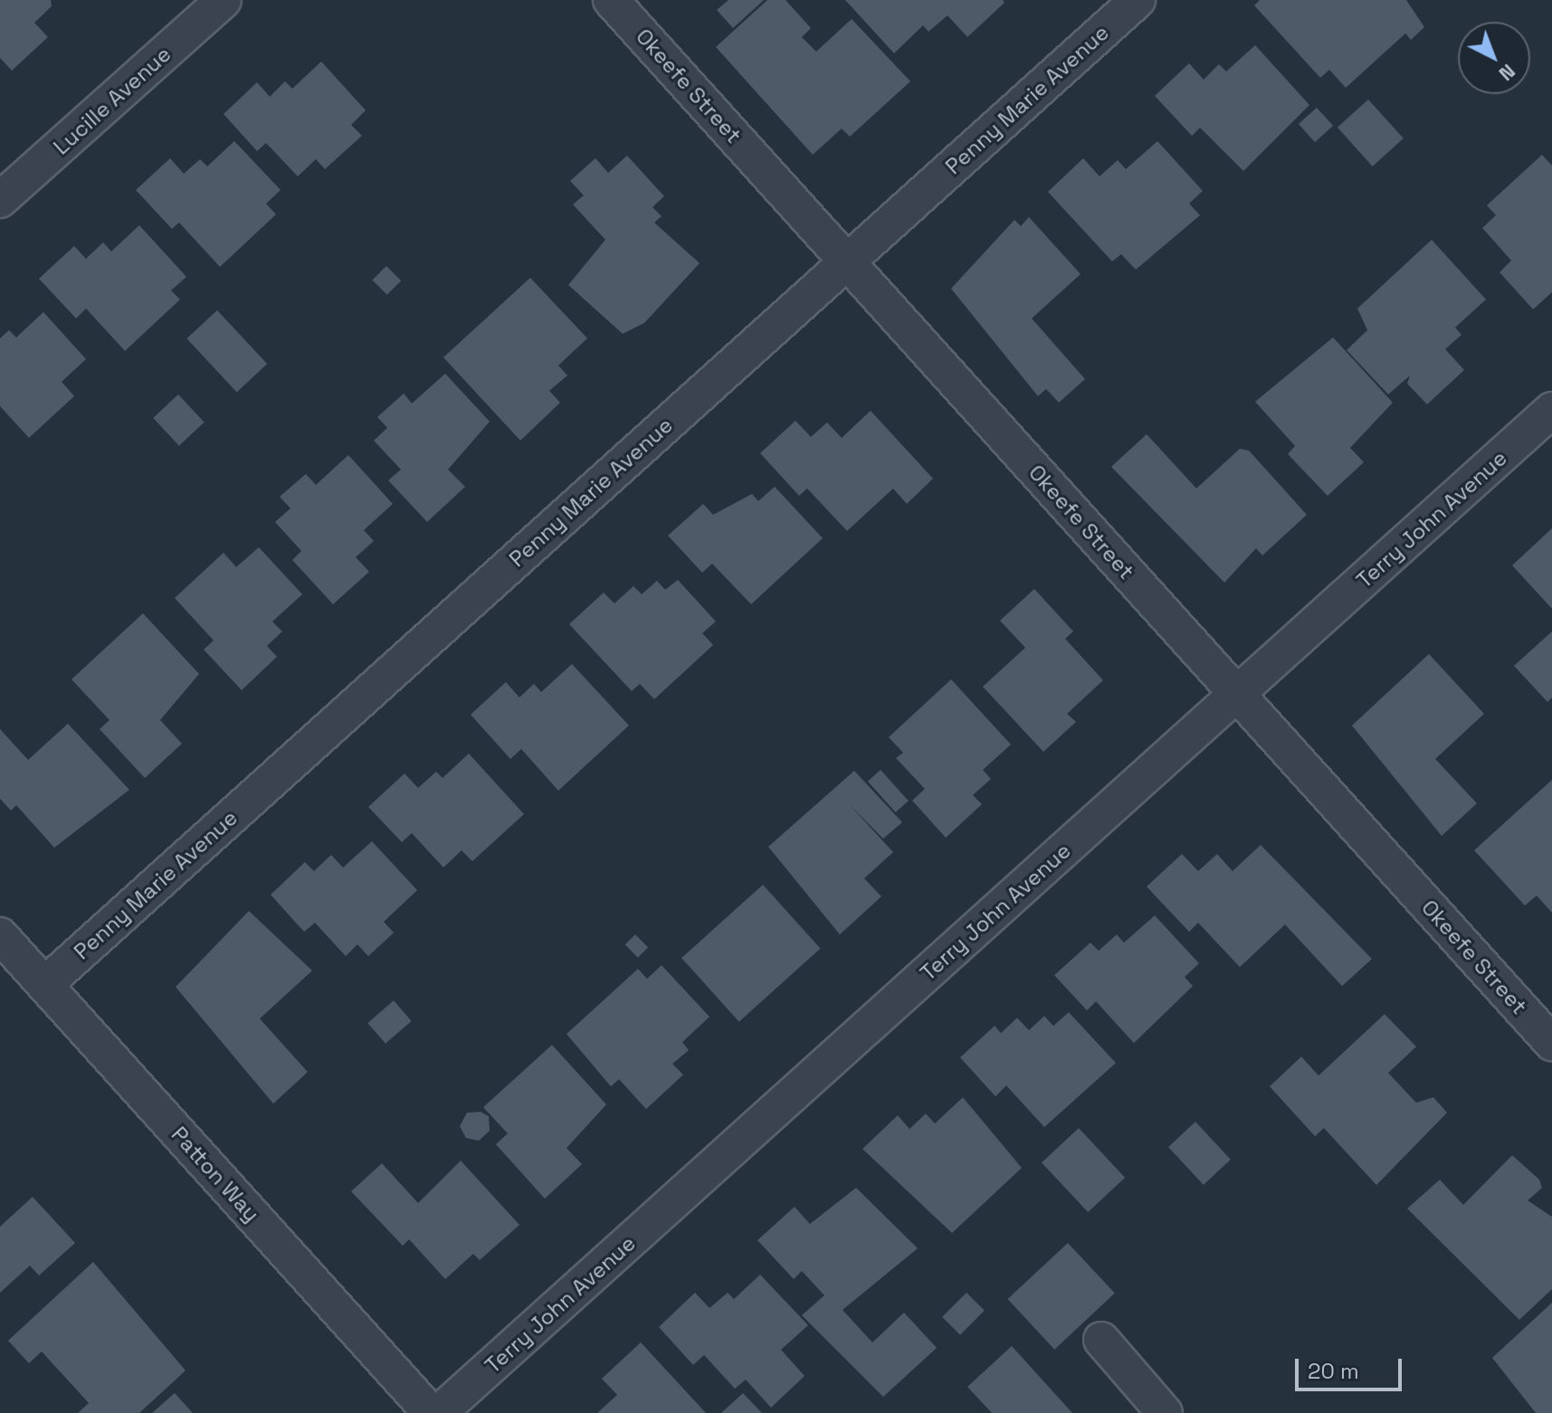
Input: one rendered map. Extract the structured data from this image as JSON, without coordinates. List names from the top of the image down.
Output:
{
  "streets": {
    "street": [
      "Okeefe Street",
      "Penny Marie Avenue",
      "Lucille Avenue",
      "Terry John Avenue",
      "Patton Way"
    ]
  },
  "crossings": [
    ["Okeefe Street", "Penny Marie Avenue"],
    ["Okeefe Street", "Terry John Avenue"],
    ["Penny Marie Avenue", "Patton Way"]
  ],
  "scale_bar": "20 m",
  "north": "bottom right"
}
